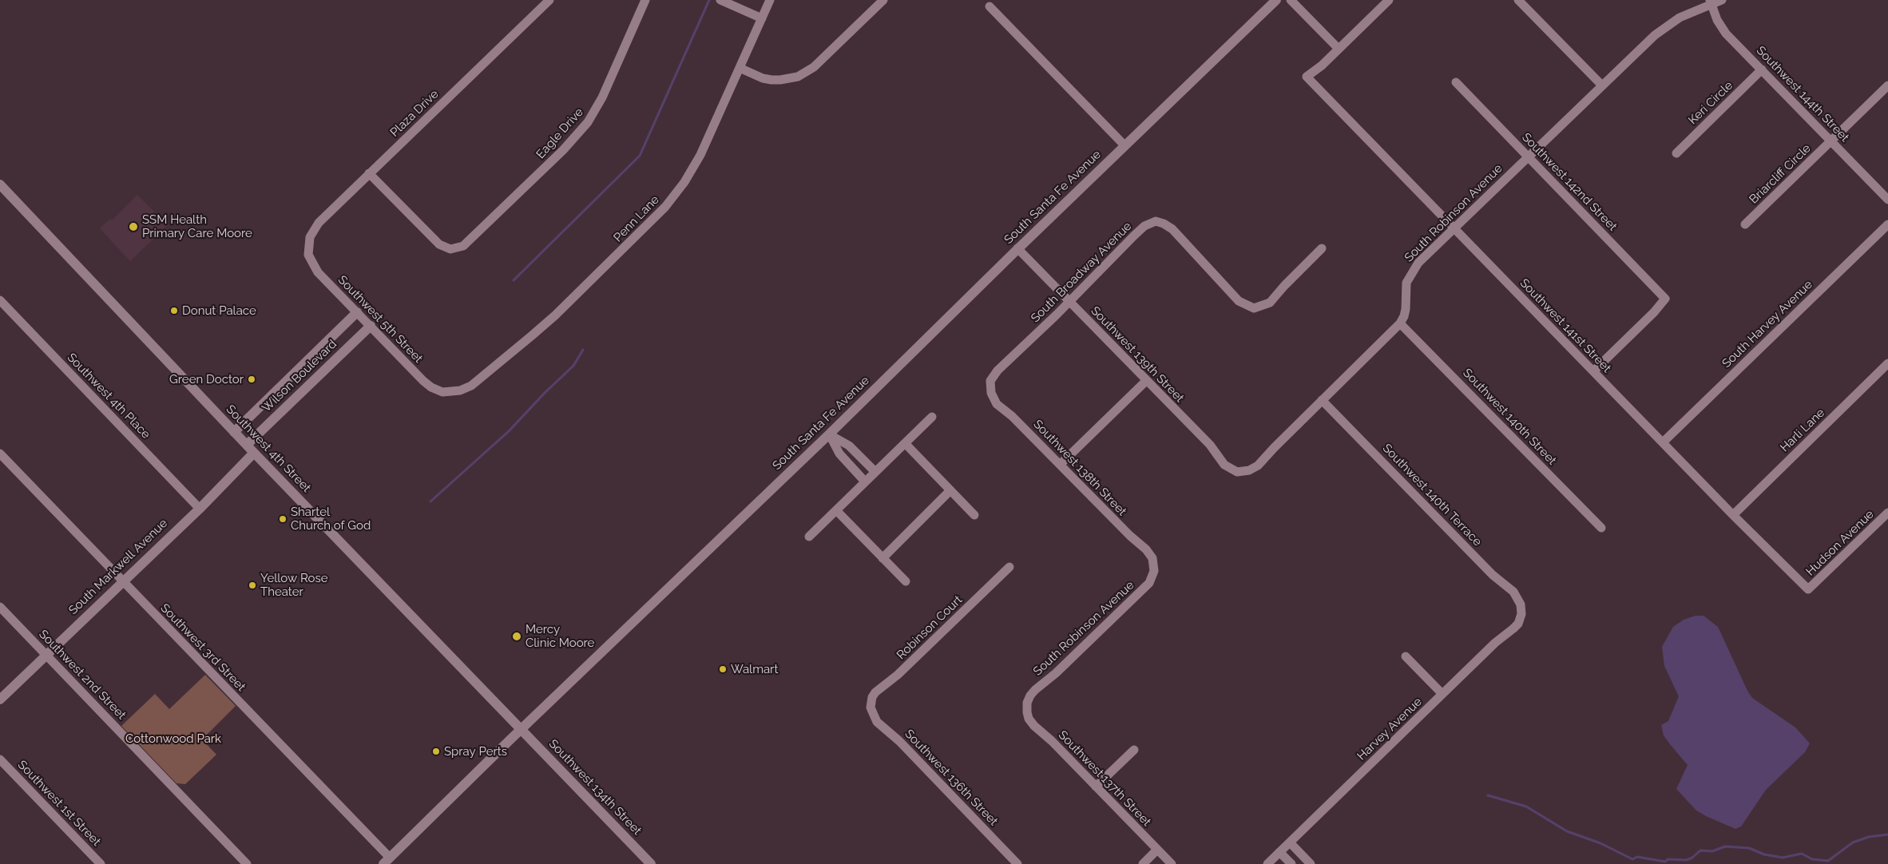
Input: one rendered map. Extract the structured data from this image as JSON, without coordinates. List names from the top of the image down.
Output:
{
  "streets": {
    "main road": [
      "South Santa Fe Avenue",
      "Wilson Boulevard",
      "Southwest 4th Street",
      "South Markwell Avenue",
      "Southwest 134th Street"
    ],
    "street": [
      "Southwest 144th Street",
      "Keri Circle",
      "Plaza Drive",
      "Eagle Drive",
      "Briarcliff Circle",
      "Southwest 142nd Street",
      "South Robinson Avenue",
      "Penn Lane",
      "South Broadway Avenue",
      "Southwest 5th Street",
      "South Harvey Avenue",
      "Southwest 141st Street",
      "Southwest 139th Street",
      "Southwest 4th Place",
      "Southwest 140th Street",
      "Harli Lane",
      "Southwest 138th Street",
      "Southwest 140th Terrace",
      "Hudson Avenue",
      "Robinson Court",
      "Southwest 3rd Street",
      "Southwest 2nd Street",
      "Harvey Avenue",
      "Southwest 136th Street",
      "Southwest 137th Street",
      "Southwest 1st Street"
    ]
  },
  "crossings": [
    ["Southwest 144th Street", "Keri Circle"],
    ["Southwest 144th Street", "Briarcliff Circle"],
    ["Southwest 144th Street", "South Robinson Avenue"],
    ["Plaza Drive", "Eagle Drive"],
    ["Plaza Drive", "Southwest 5th Street"],
    ["Southwest 142nd Street", "South Robinson Avenue"],
    ["Southwest 142nd Street", "Southwest 141st Street"],
    ["South Santa Fe Avenue", "Southwest 139th Street"],
    ["South Santa Fe Avenue", "Southwest 4th Street"],
    ["South Santa Fe Avenue", "Southwest 3rd Street"],
    ["South Santa Fe Avenue", "Southwest 134th Street"],
    ["South Robinson Avenue", "Southwest 141st Street"],
    ["South Robinson Avenue", "Southwest 139th Street"],
    ["South Robinson Avenue", "Southwest 140th Street"],
    ["South Robinson Avenue", "Southwest 138th Street"],
    ["South Robinson Avenue", "Southwest 140th Terrace"],
    ["South Robinson Avenue", "Southwest 137th Street"],
    ["Penn Lane", "Southwest 5th Street"],
    ["South Broadway Avenue", "Southwest 139th Street"],
    ["South Broadway Avenue", "Southwest 138th Street"],
    ["Southwest 5th Street", "Wilson Boulevard"],
    ["South Harvey Avenue", "Southwest 141st Street"],
    ["Southwest 141st Street", "Harli Lane"],
    ["Southwest 141st Street", "Hudson Avenue"],
    ["Wilson Boulevard", "Southwest 4th Street"],
    ["Southwest 4th Place", "South Markwell Avenue"],
    ["Southwest 4th Street", "South Markwell Avenue"],
    ["Southwest 4th Street", "Southwest 134th Street"],
    ["Southwest 140th Terrace", "Harvey Avenue"],
    ["South Markwell Avenue", "Southwest 3rd Street"],
    ["South Markwell Avenue", "Southwest 2nd Street"],
    ["Robinson Court", "Southwest 136th Street"]
  ],
  "parks": ["Cottonwood Park"],
  "places": [
    "SSM Health Primary Care Moore",
    "Donut Palace",
    "Green Doctor",
    "Shartel Church of God",
    "Yellow Rose Theater",
    "Mercy Clinic Moore",
    "Walmart",
    "Spray Perts"
  ]
}
